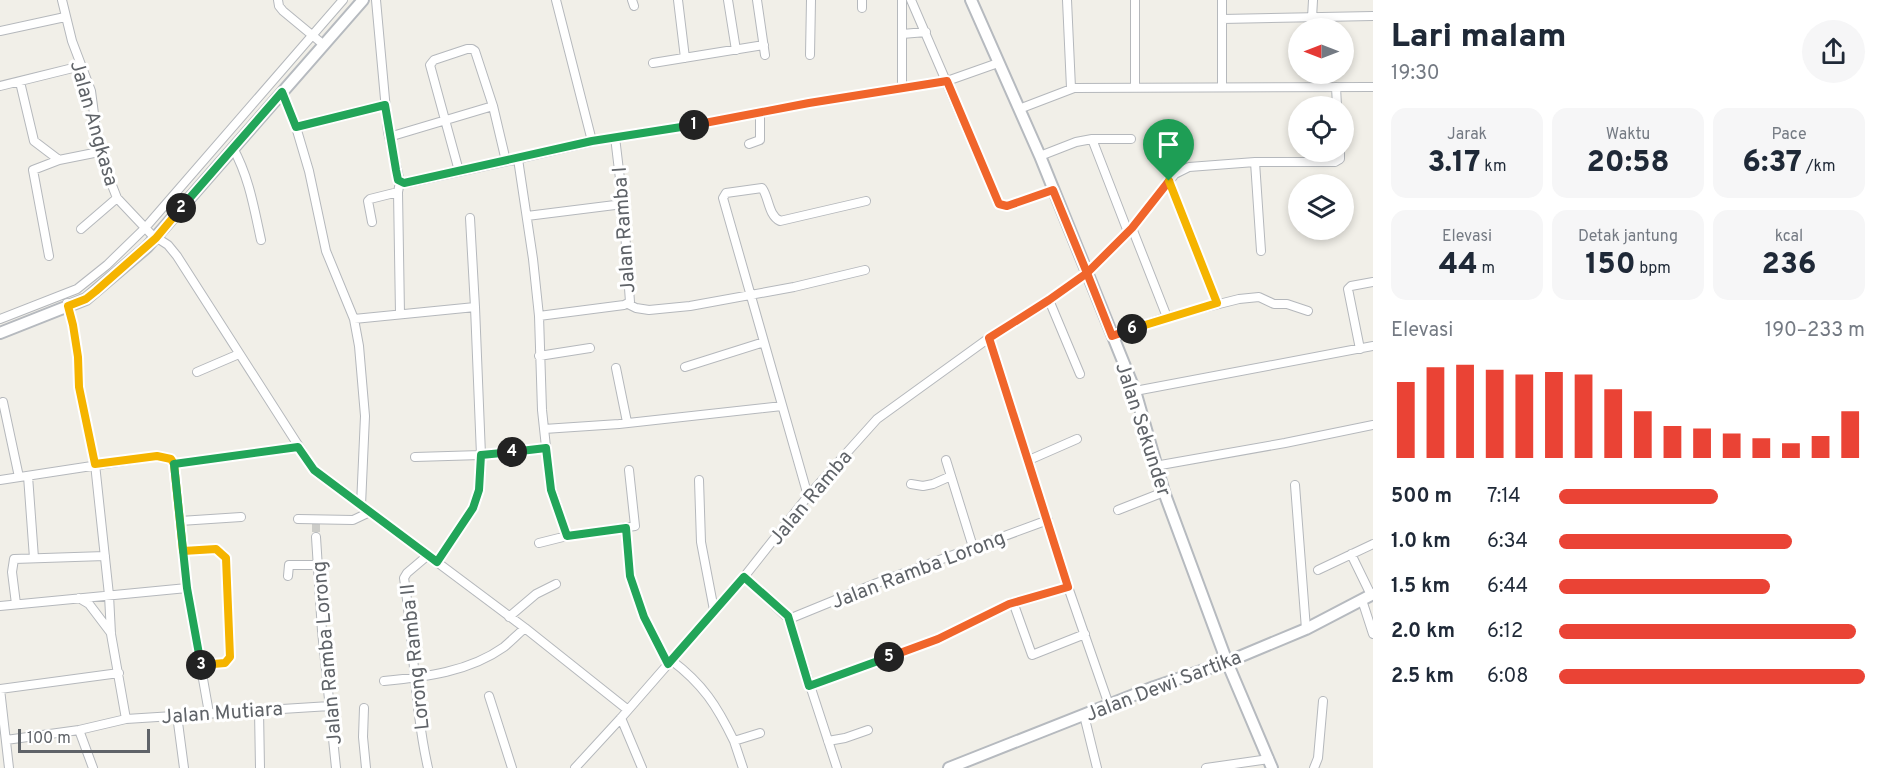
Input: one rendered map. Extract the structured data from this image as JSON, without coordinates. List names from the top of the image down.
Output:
{
  "streets": {
    "street": [
      "Jalan Angkasa",
      "Jalan Ramba I",
      "Jalan Sekunder",
      "Jalan Ramba",
      "Jalan Ramba Lorong",
      "Lorong Ramba II",
      "Jalan Dewi Sartika",
      "Jalan Mutiara"
    ]
  },
  "crossings": [
    ["Jalan Angkasa", "Jalan Ramba"],
    ["Jalan Angkasa", "Lorong Ramba II"],
    ["Jalan Sekunder", "Jalan Ramba"],
    ["Jalan Sekunder", "Jalan Dewi Sartika"],
    ["Jalan Ramba Lorong", "Jalan Mutiara"]
  ],
  "scale_bar": "100 m",
  "north": "left",
  "page": {
    "heading": ["Lari malam", "19:30"],
    "stats": [
      ["Jarak", "3.17 km"],
      ["Waktu", "20:58"],
      ["Pace", "6:37 /km"],
      ["Elevasi", "44 m"],
      ["Detak jantung", "150 bpm"],
      ["kcal", "236"]
    ],
    "pins": [
      "1",
      "2",
      "6",
      "4",
      "5",
      "3"
    ],
    "chart": ["Elevasi", "190–233 m"],
    "list": [
      {
        "name": "500 m",
        "note": "7:14"
      },
      {
        "name": "1.0 km",
        "note": "6:34"
      },
      {
        "name": "1.5 km",
        "note": "6:44"
      },
      {
        "name": "2.0 km",
        "note": "6:12"
      },
      {
        "name": "2.5 km",
        "note": "6:08"
      }
    ],
    "scale": "100 m"
  }
}
